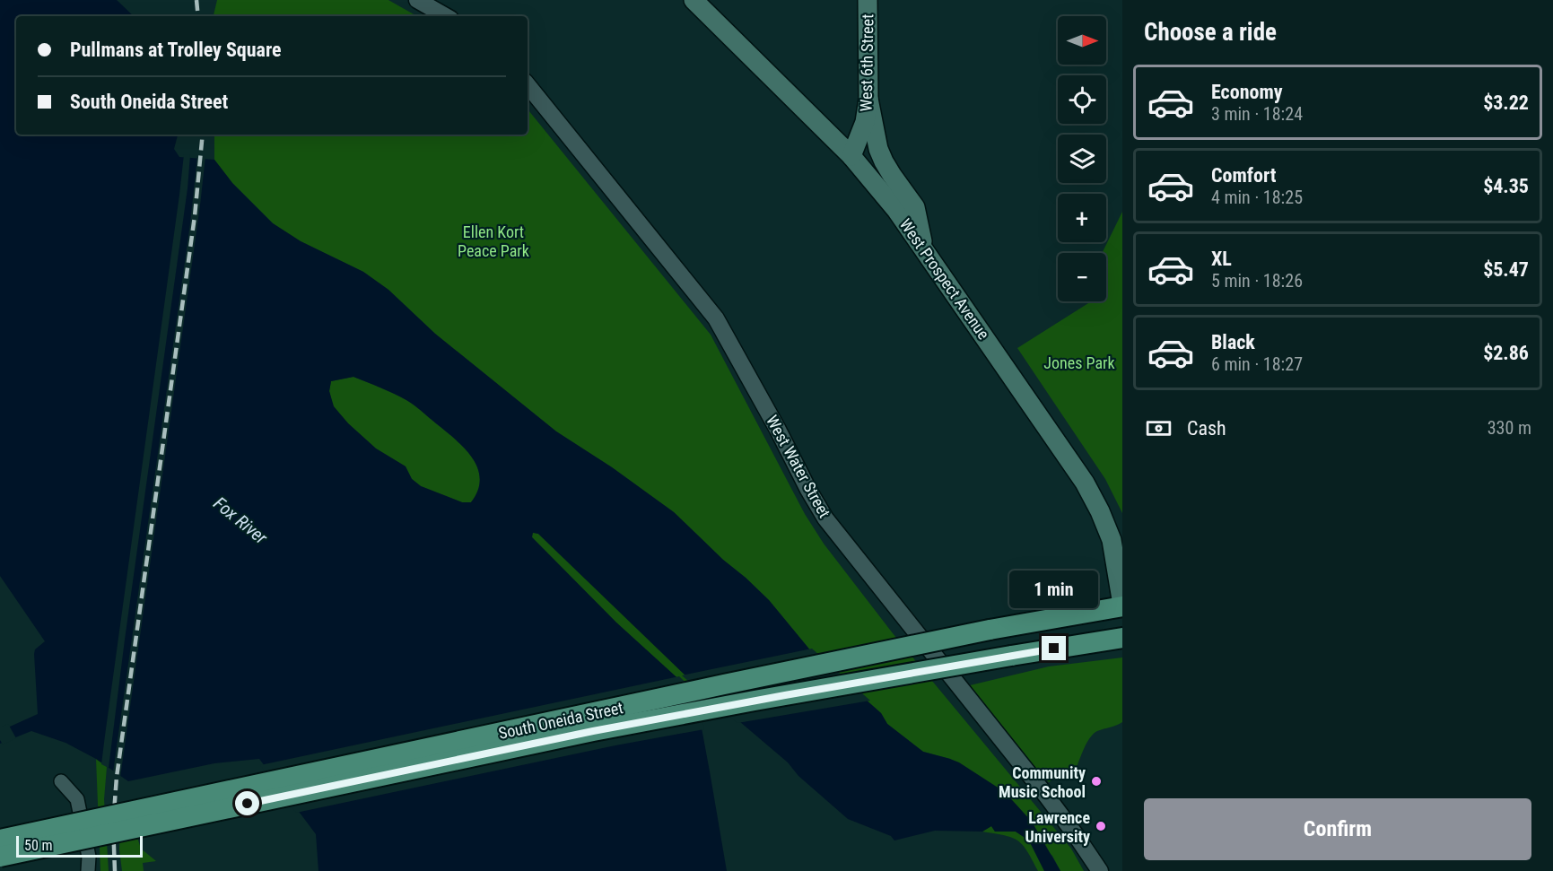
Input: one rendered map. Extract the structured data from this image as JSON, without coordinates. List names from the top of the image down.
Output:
{
  "streets": {
    "main road": ["West 6th Street", "West Prospect Avenue", "South Oneida Street"],
    "street": ["West Water Street"]
  },
  "crossings": [
    ["West 6th Street", "West Prospect Avenue"],
    ["West Prospect Avenue", "South Oneida Street"]
  ],
  "water": ["Fox River"],
  "parks": ["Ellen Kort Peace Park", "Jones Park"],
  "places": ["Community Music School", "Lawrence University"],
  "scale_bar": "50 m",
  "north": "right",
  "page": {
    "heading": "Choose a ride",
    "map_buttons": ["+", "−"],
    "banner": ["Pullmans at Trolley Square", "South Oneida Street"],
    "list": [
      {
        "name": "Economy",
        "note": "3 min · 18:24",
        "value": "$3.22"
      },
      {
        "name": "Comfort",
        "note": "4 min · 18:25",
        "value": "$4.35"
      },
      {
        "name": "XL",
        "note": "5 min · 18:26",
        "value": "$5.47"
      },
      {
        "name": "Black",
        "note": "6 min · 18:27",
        "value": "$2.86"
      }
    ],
    "pay": ["Cash", "330 m"],
    "bubble": "1 min",
    "buttons": "Confirm",
    "scale": "50 m"
  }
}
